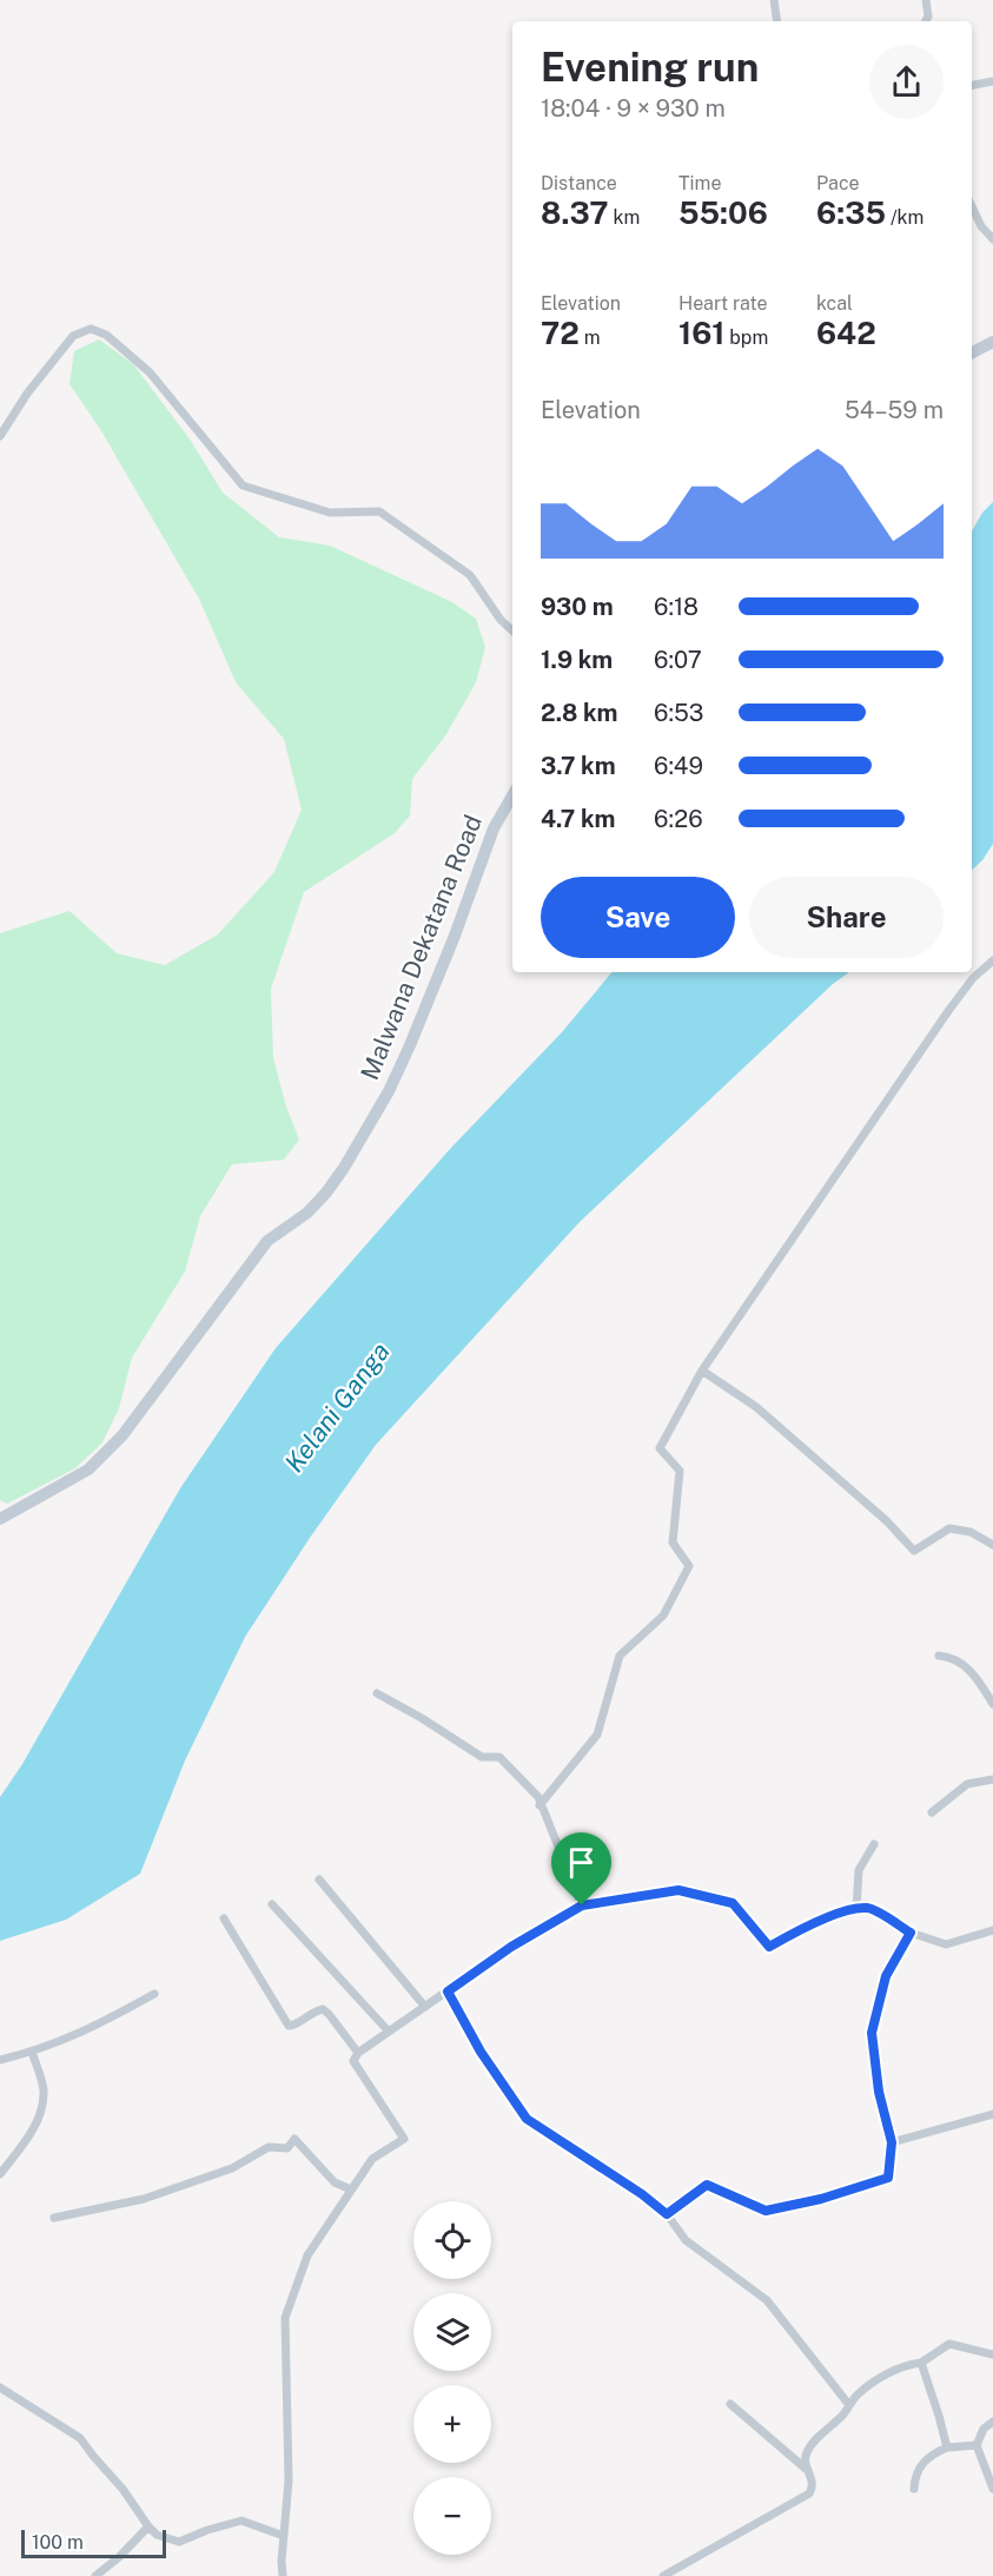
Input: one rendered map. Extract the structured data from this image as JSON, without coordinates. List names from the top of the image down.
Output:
{
  "streets": {
    "main road": ["Malwana Dekatana Road"]
  },
  "water": ["Kelani Ganga"],
  "scale_bar": "100 m",
  "page": {
    "heading": ["Evening run", "18:04 · 9 × 930 m"],
    "stats": [
      ["Distance", "8.37 km"],
      ["Time", "55:06"],
      ["Pace", "6:35 /km"],
      ["Elevation", "72 m"],
      ["Heart rate", "161 bpm"],
      ["kcal", "642"]
    ],
    "chart": ["Elevation", "54–59 m"],
    "list": [
      {
        "name": "930 m",
        "note": "6:18"
      },
      {
        "name": "1.9 km",
        "note": "6:07"
      },
      {
        "name": "2.8 km",
        "note": "6:53"
      },
      {
        "name": "3.7 km",
        "note": "6:49"
      },
      {
        "name": "4.7 km",
        "note": "6:26"
      }
    ],
    "buttons": ["Save", "Share"],
    "map_buttons": ["+", "−"],
    "scale": "100 m"
  }
}
